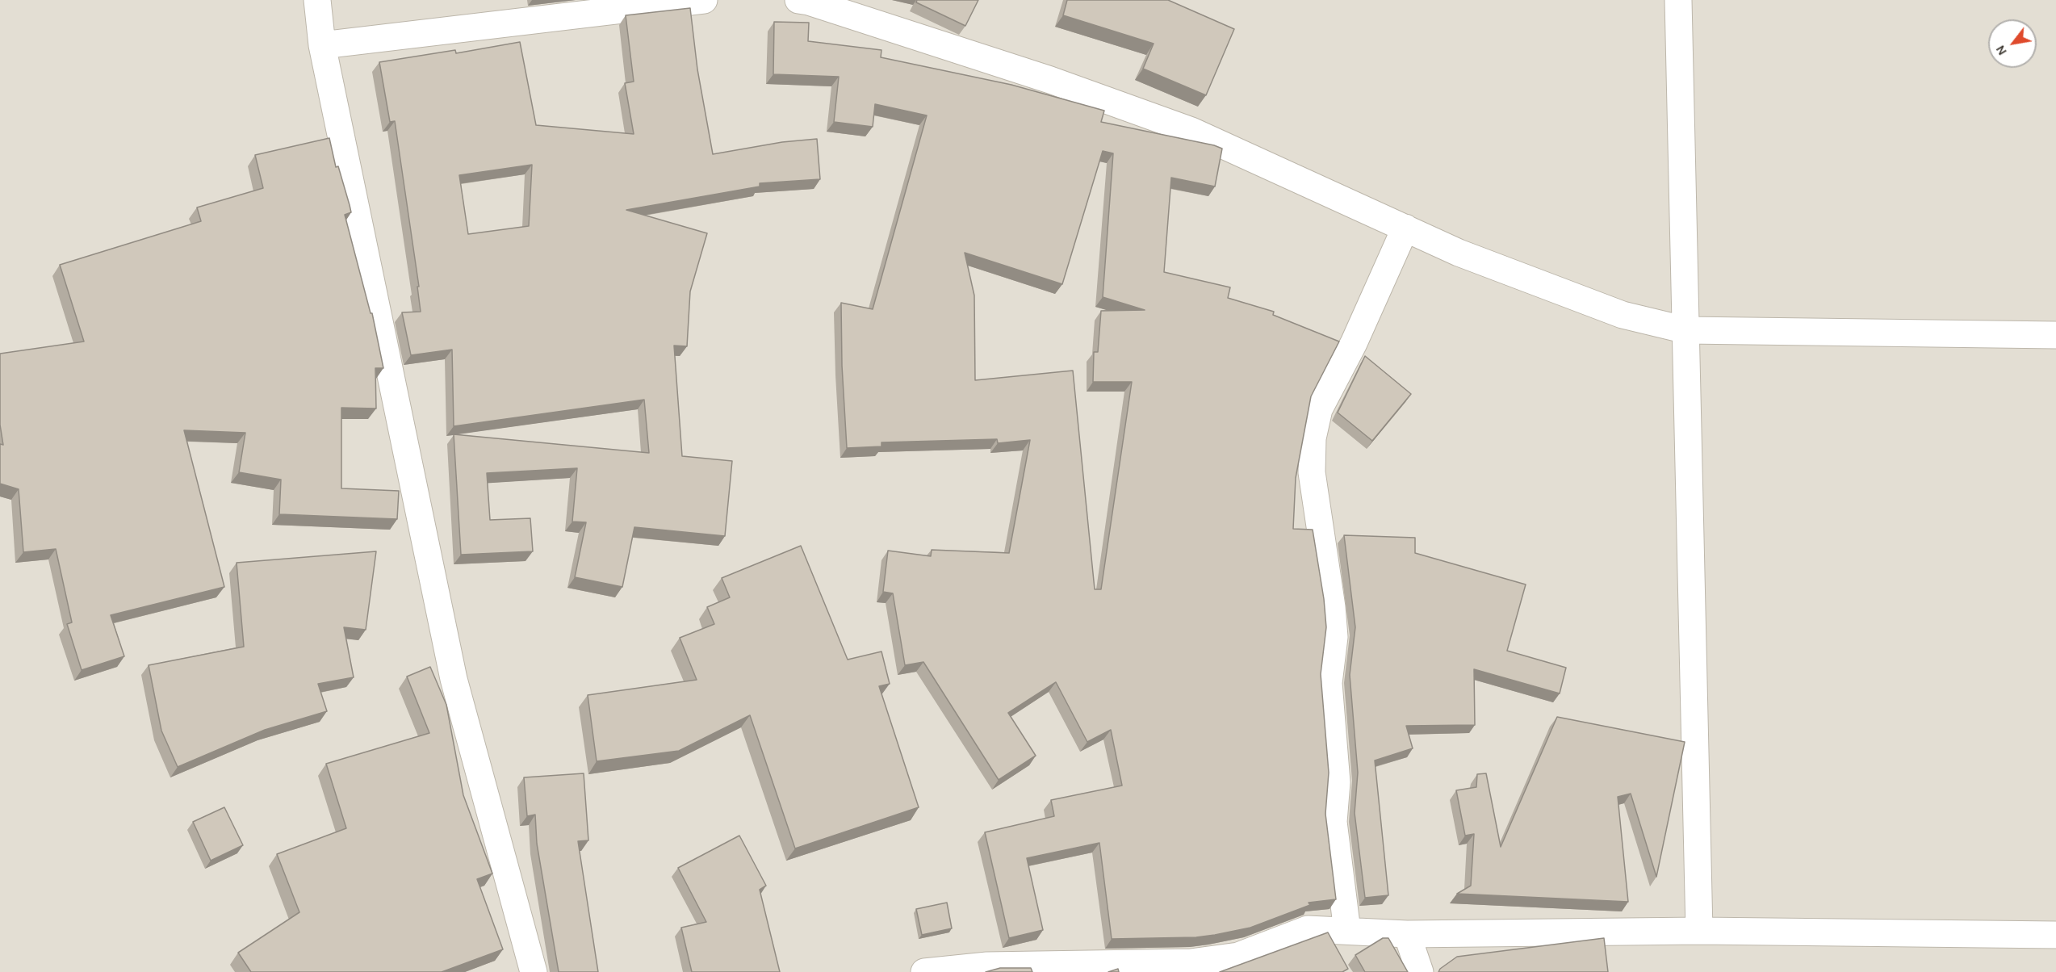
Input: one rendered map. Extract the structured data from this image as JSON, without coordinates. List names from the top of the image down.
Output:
{
  "north": "bottom left"
}
